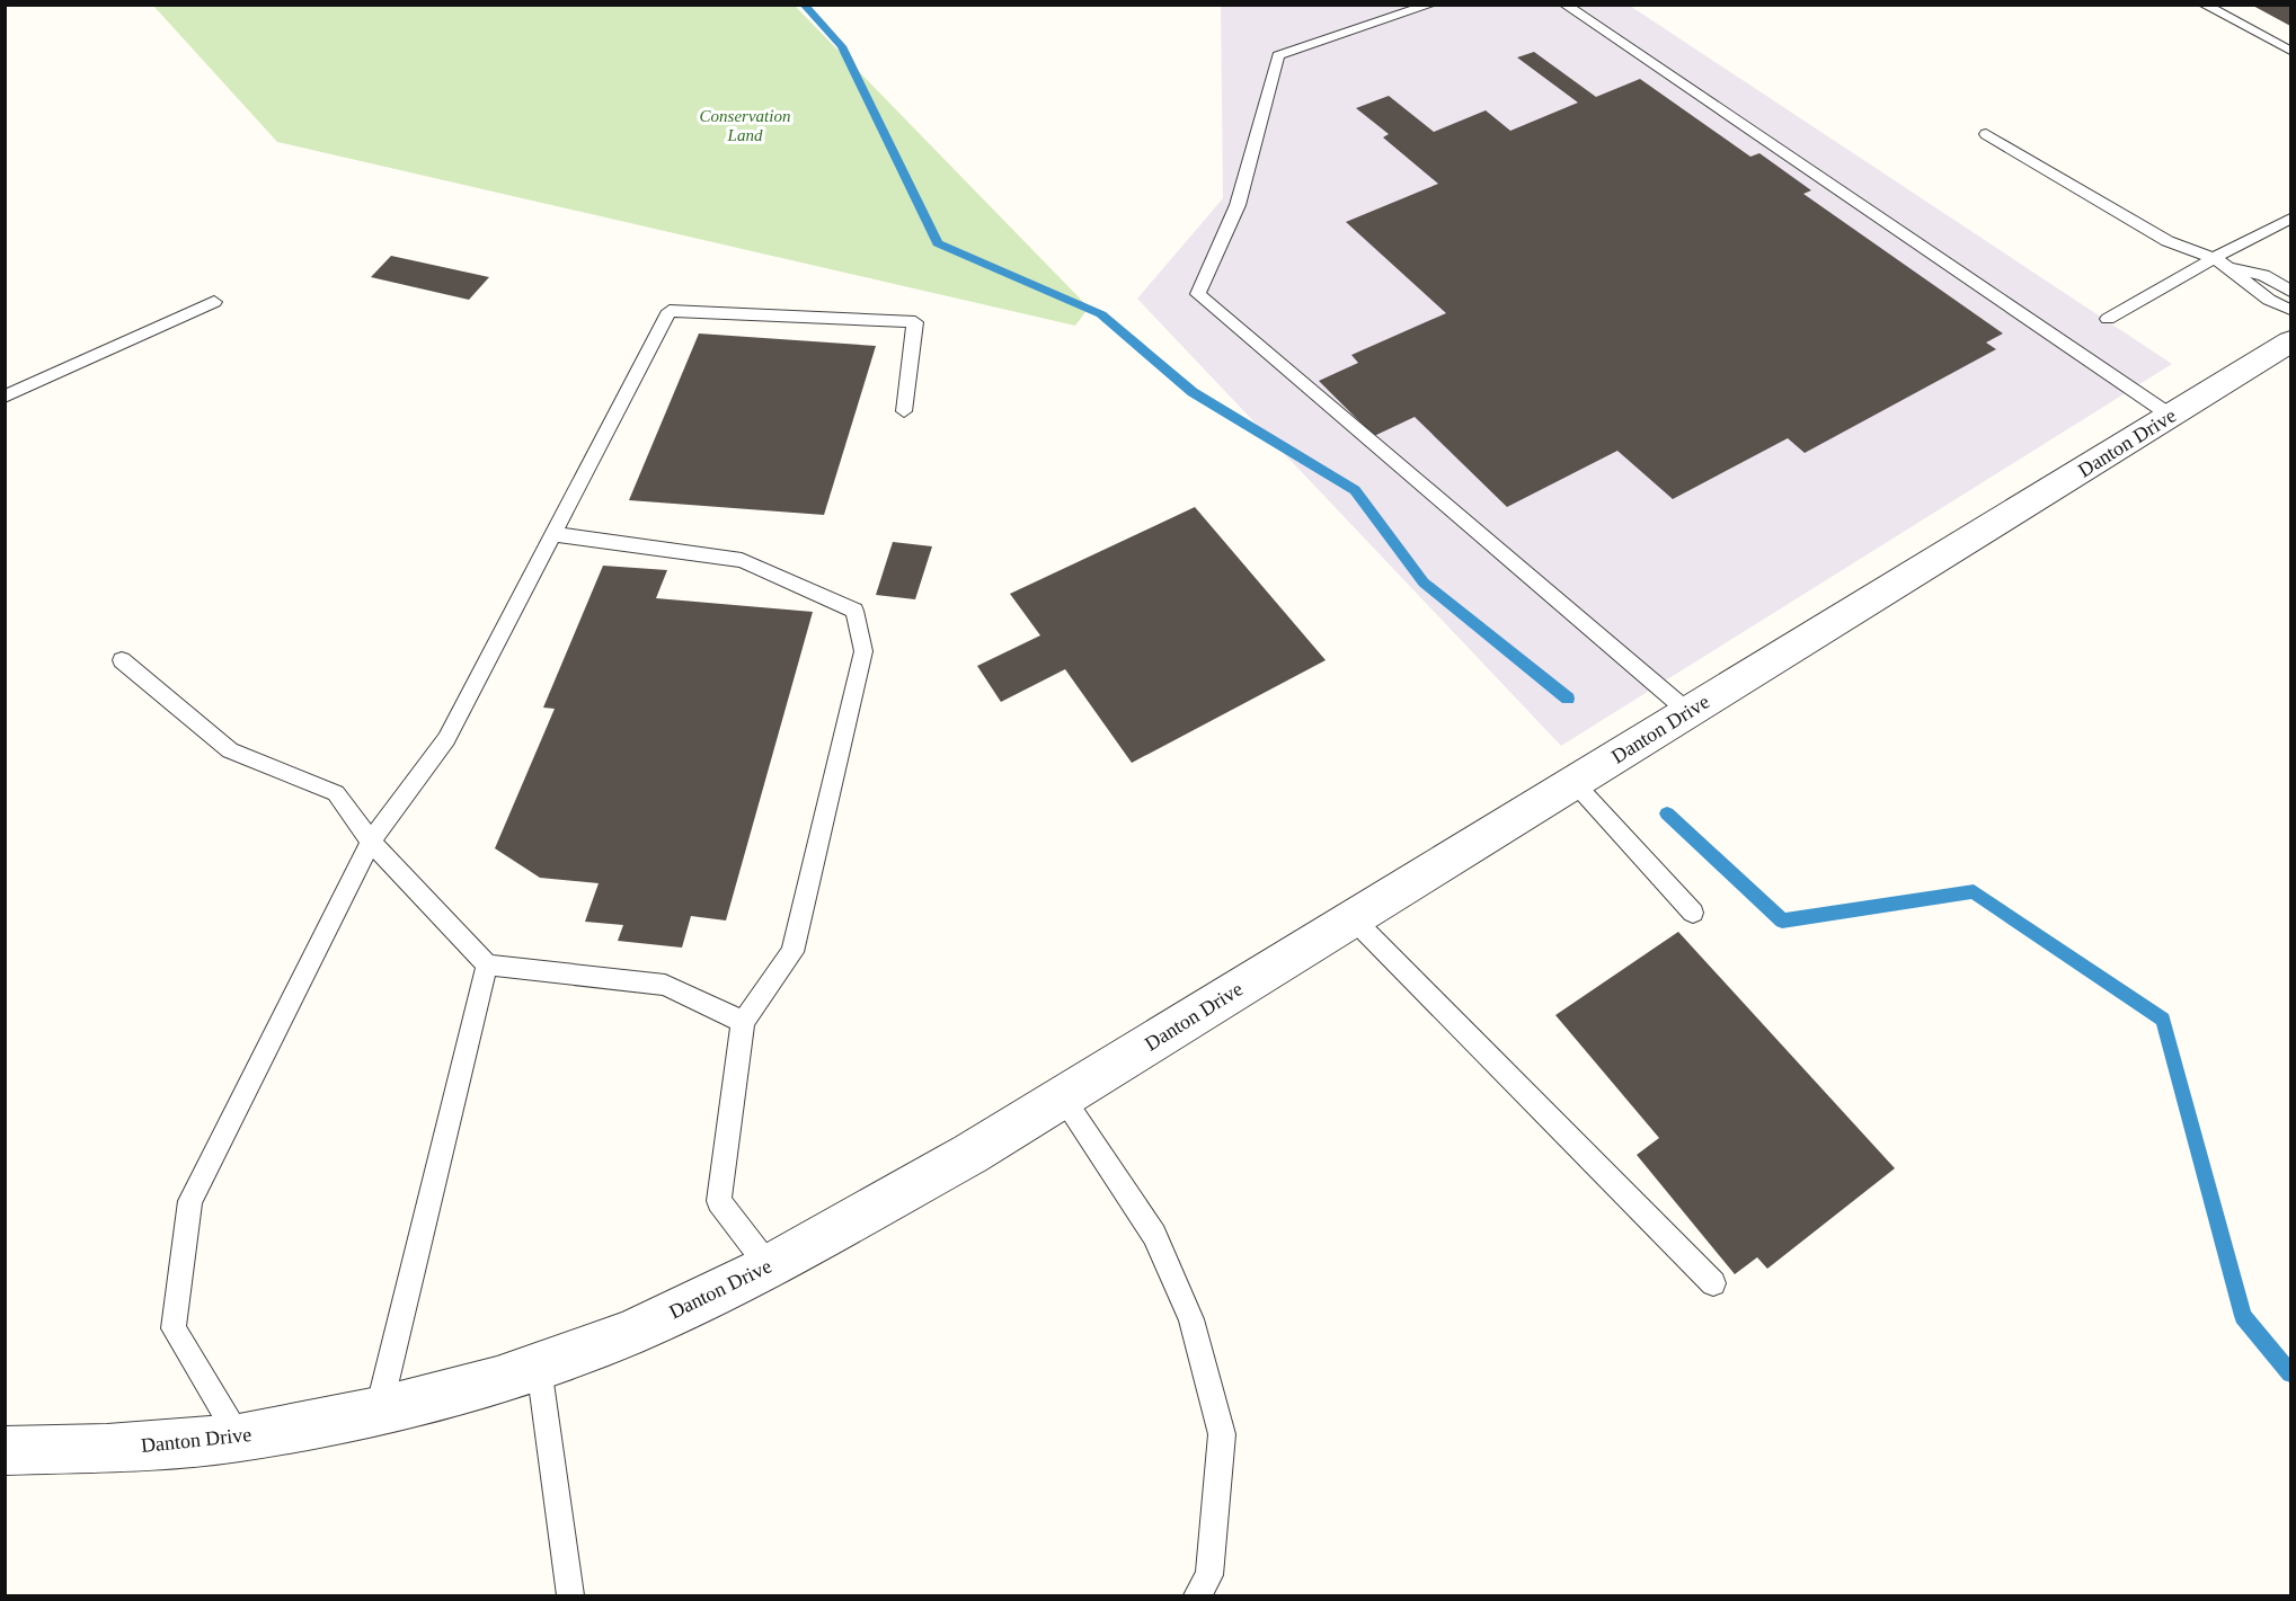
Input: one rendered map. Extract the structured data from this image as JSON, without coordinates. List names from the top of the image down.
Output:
{
  "streets": {
    "street": ["Danton Drive"]
  },
  "parks": ["Conservation Land"]
}
